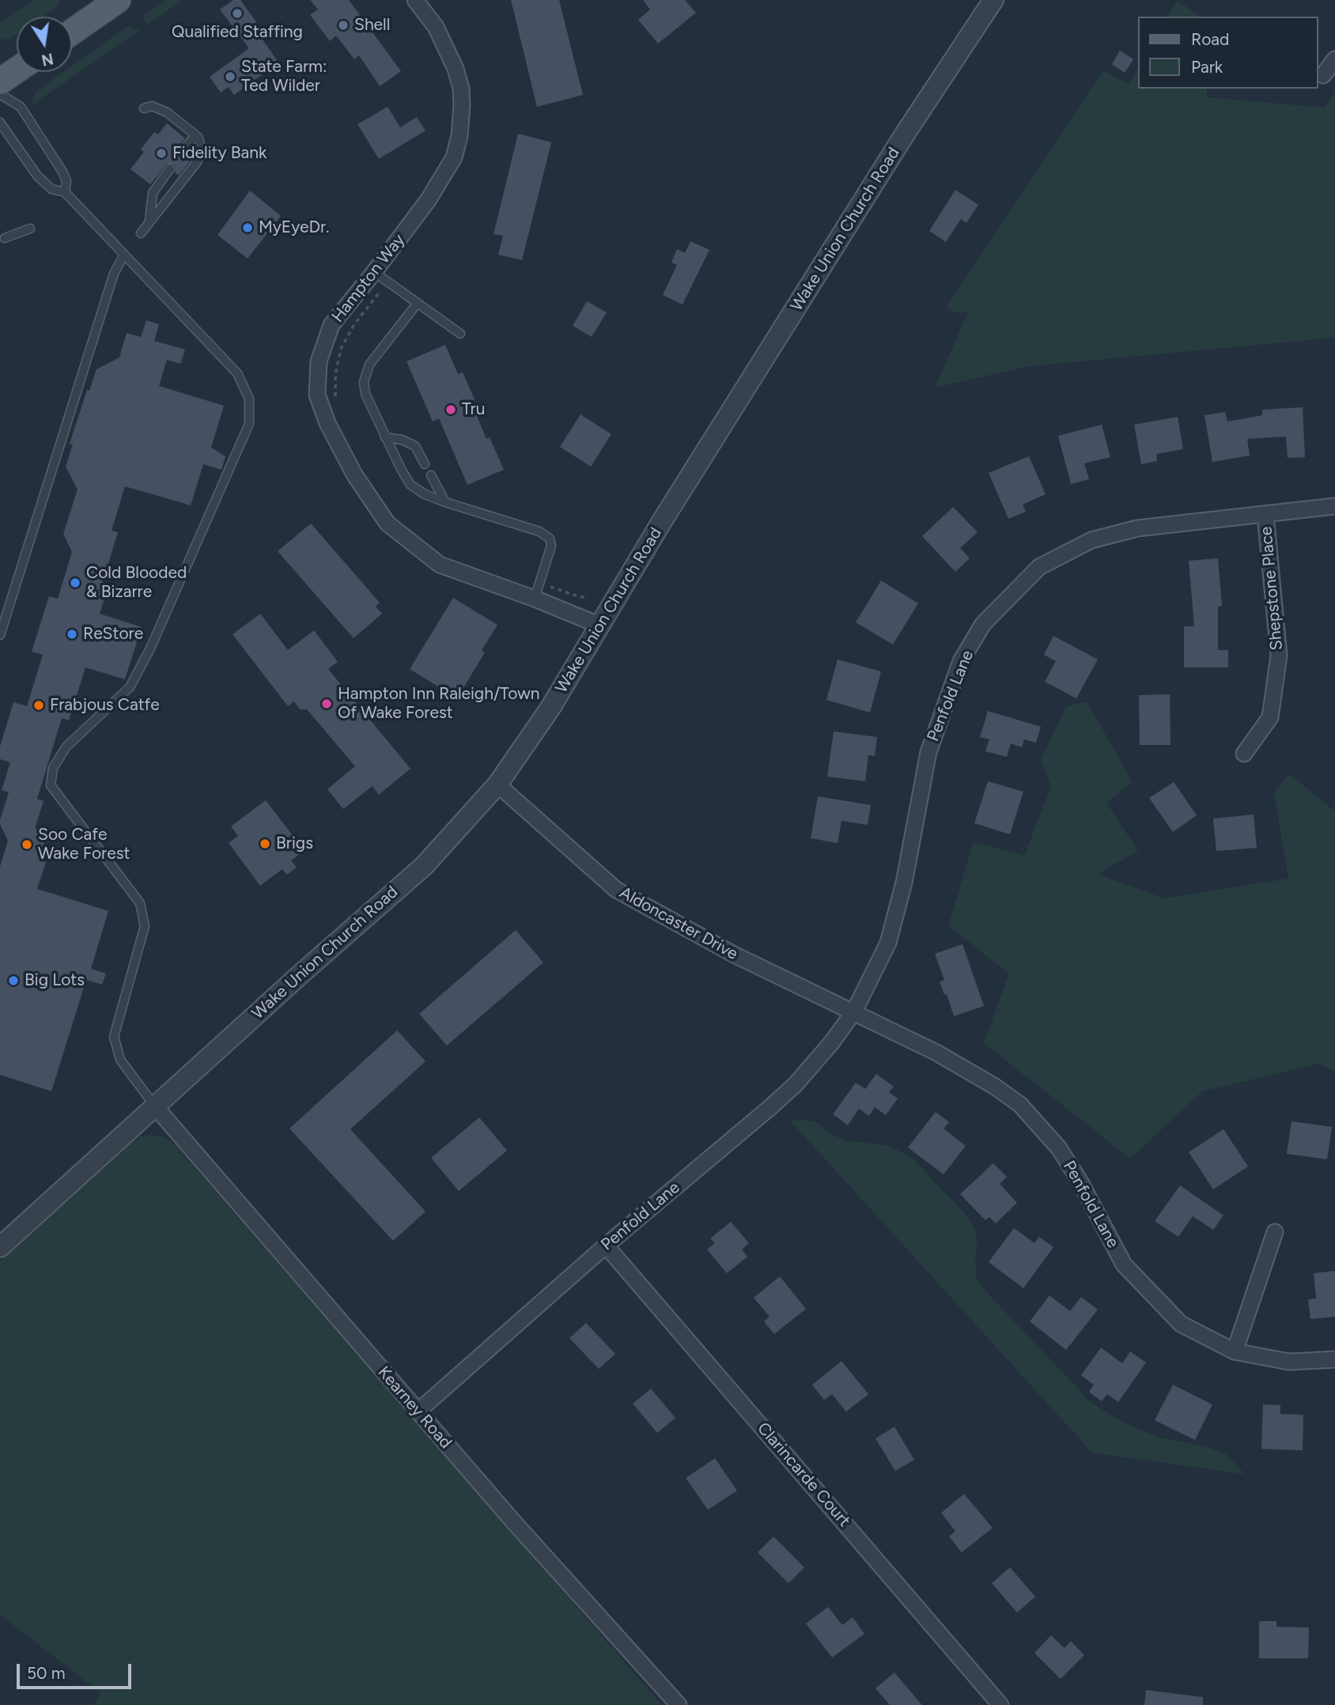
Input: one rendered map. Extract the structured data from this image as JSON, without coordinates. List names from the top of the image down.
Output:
{
  "streets": {
    "street": [
      "Wake Union Church Road",
      "Hampton Way",
      "Shepstone Place",
      "Penfold Lane",
      "Aldoncaster Drive",
      "Kearney Road",
      "Clarincarde Court"
    ]
  },
  "crossings": [
    ["Wake Union Church Road", "Hampton Way"],
    ["Wake Union Church Road", "Aldoncaster Drive"],
    ["Wake Union Church Road", "Kearney Road"],
    ["Shepstone Place", "Penfold Lane"],
    ["Penfold Lane", "Aldoncaster Drive"],
    ["Penfold Lane", "Kearney Road"],
    ["Penfold Lane", "Clarincarde Court"]
  ],
  "places": [
    "Qualified Staffing",
    "Shell",
    "State Farm: Ted Wilder",
    "Fidelity Bank",
    "MyEyeDr.",
    "Tru",
    "Cold Blooded & Bizarre",
    "ReStore",
    "Hampton Inn Raleigh/Town Of Wake Forest",
    "Frabjous Catfe",
    "Brigs",
    "Soo Cafe Wake Forest",
    "Big Lots"
  ],
  "legend": ["Road", "Park"],
  "scale_bar": "50 m",
  "north": "bottom"
}
